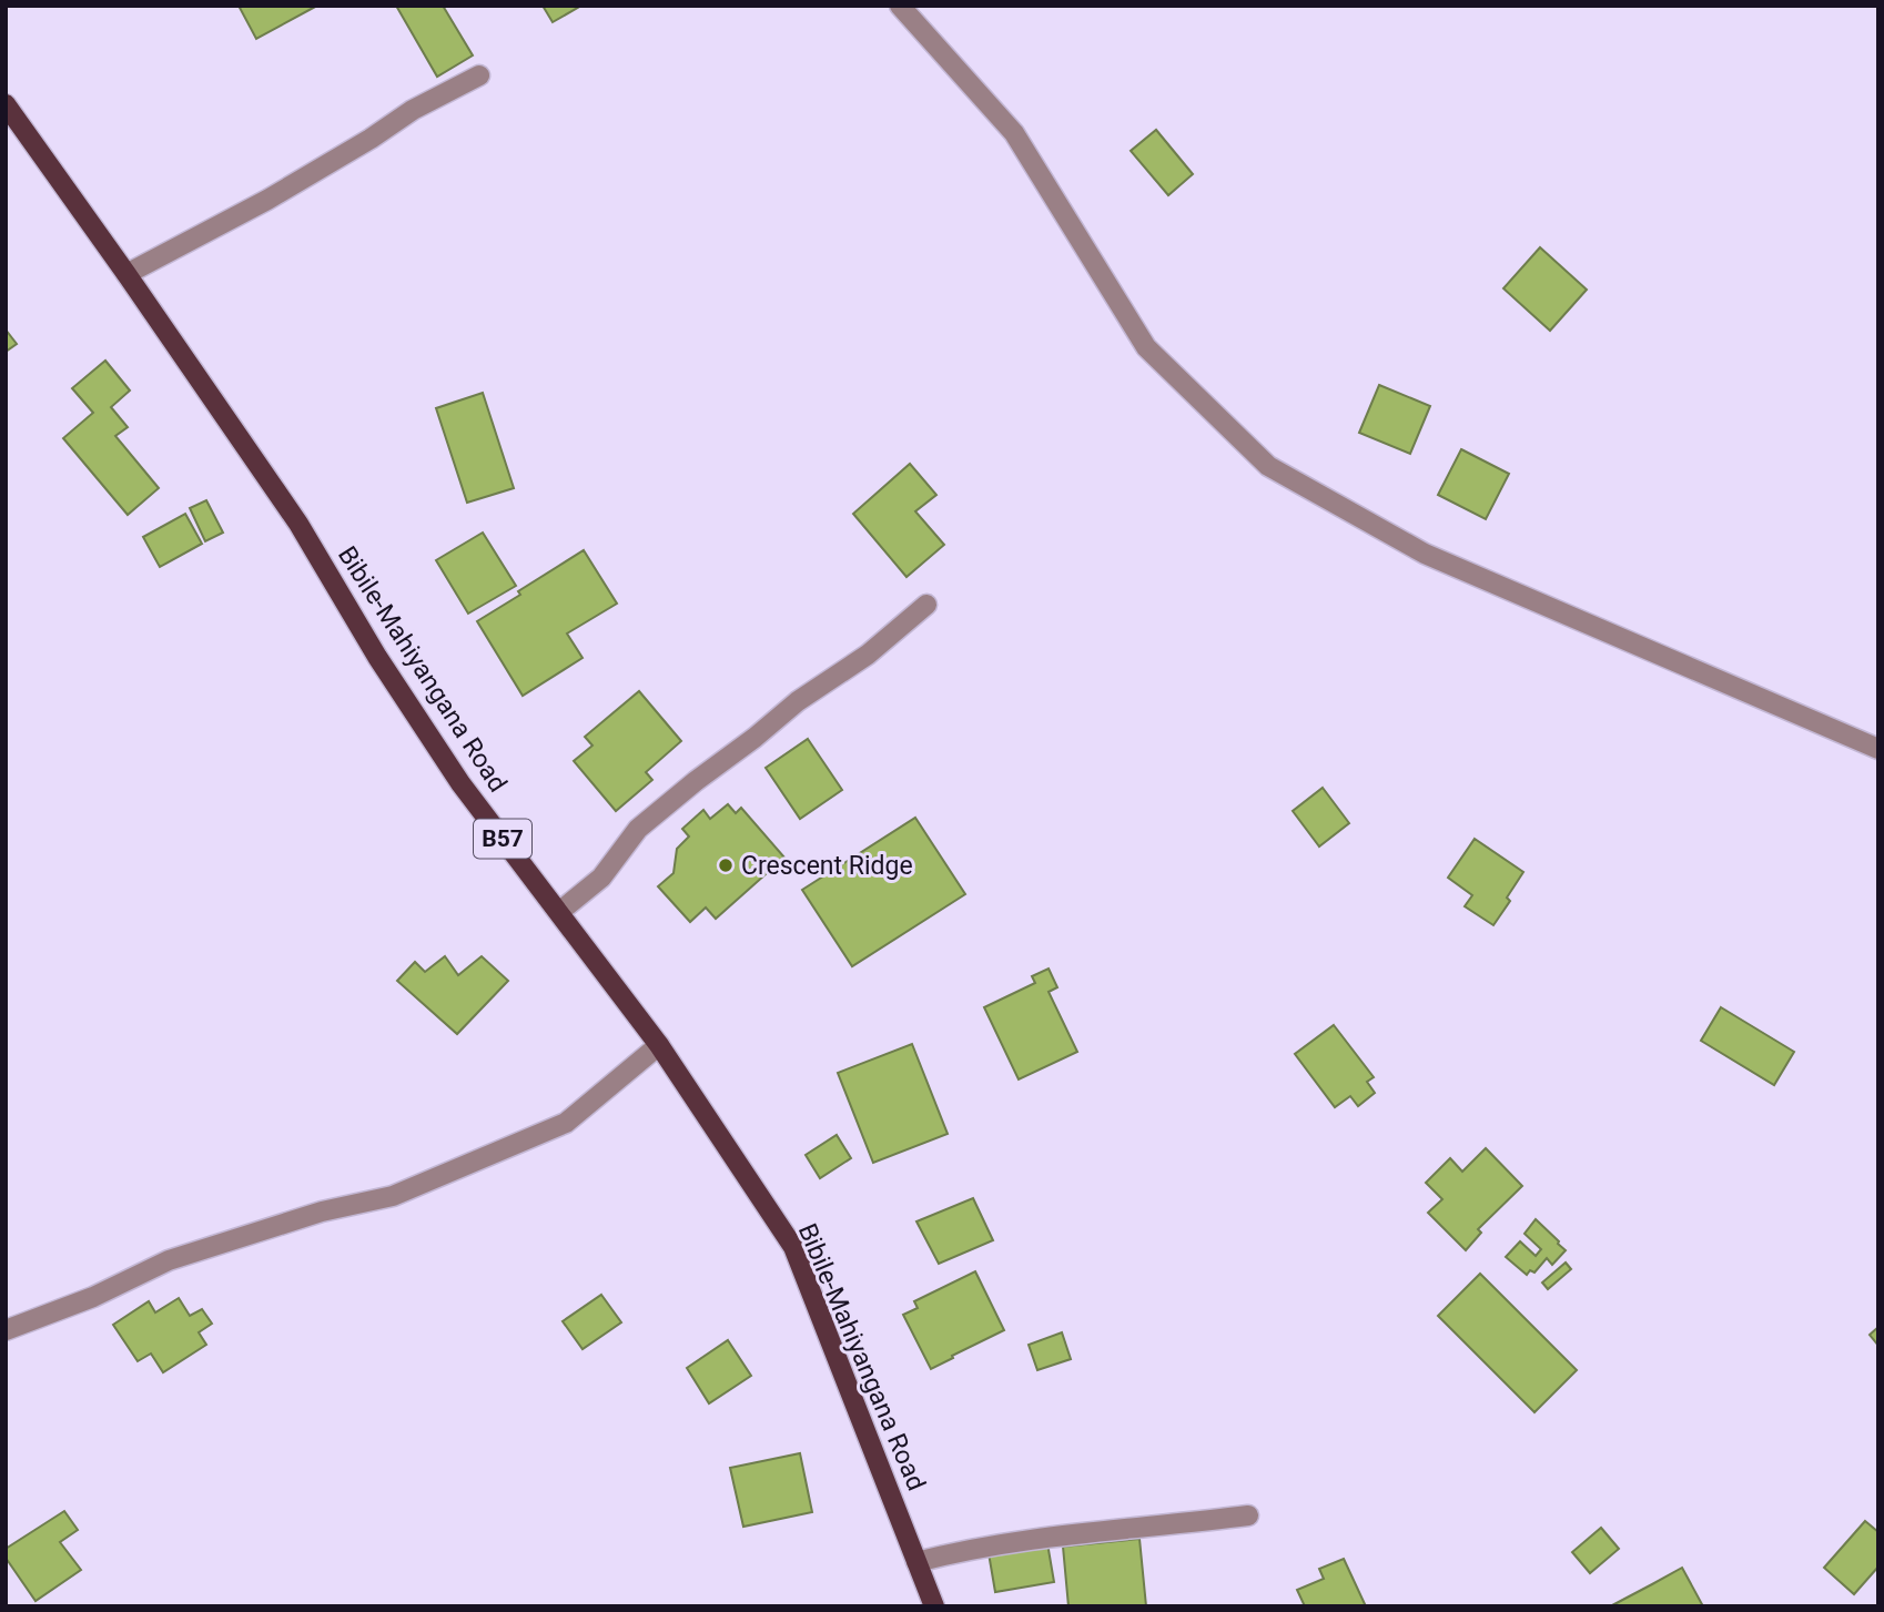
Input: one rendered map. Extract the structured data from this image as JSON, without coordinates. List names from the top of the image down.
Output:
{
  "streets": {
    "main road": ["Bibile-Mahiyangana Road", "B57"]
  },
  "places": ["Crescent Ridge"]
}
